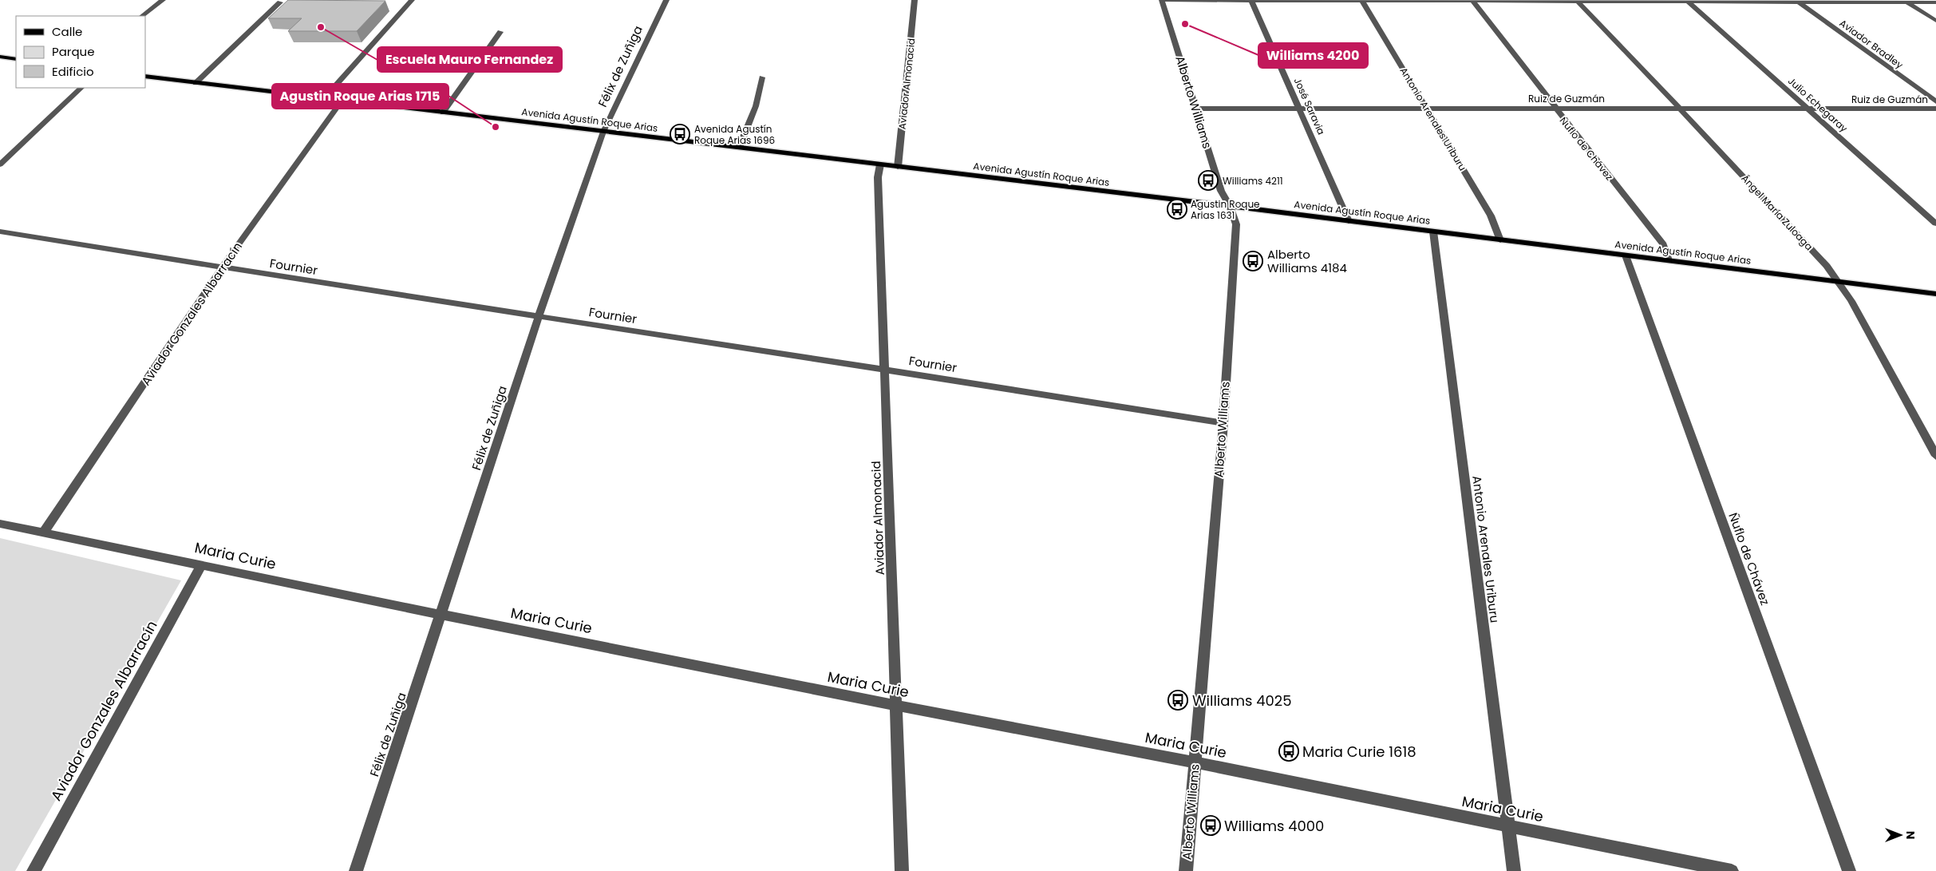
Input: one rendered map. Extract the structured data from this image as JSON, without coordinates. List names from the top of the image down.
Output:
{
  "streets": {
    "main road": ["Avenida Agustín Roque Arias"],
    "street": [
      "Aviador Bradley",
      "Félix de Zuñiga",
      "Aviador Almonacid",
      "Ruiz de Guzmán",
      "Alberto Williams",
      "Julio Echegaray",
      "José Saravia",
      "Antonio Arenales Uriburu",
      "Ñuflo de Chávez",
      "Ángel María Zuloaga",
      "Fournier",
      "Aviador Gonzales Albarracín",
      "Maria Curie"
    ]
  },
  "crossings": [
    ["Félix de Zuñiga", "Avenida Agustín Roque Arias"],
    ["Félix de Zuñiga", "Fournier"],
    ["Félix de Zuñiga", "Maria Curie"],
    ["Aviador Almonacid", "Avenida Agustín Roque Arias"],
    ["Aviador Almonacid", "Fournier"],
    ["Aviador Almonacid", "Maria Curie"],
    ["Ruiz de Guzmán", "Alberto Williams"],
    ["Ruiz de Guzmán", "Julio Echegaray"],
    ["Ruiz de Guzmán", "José Saravia"],
    ["Ruiz de Guzmán", "Antonio Arenales Uriburu"],
    ["Ruiz de Guzmán", "Ñuflo de Chávez"],
    ["Ruiz de Guzmán", "Ángel María Zuloaga"],
    ["Alberto Williams", "Avenida Agustín Roque Arias"],
    ["Alberto Williams", "Fournier"],
    ["Alberto Williams", "Maria Curie"],
    ["José Saravia", "Avenida Agustín Roque Arias"],
    ["Antonio Arenales Uriburu", "Avenida Agustín Roque Arias"],
    ["Antonio Arenales Uriburu", "Maria Curie"],
    ["Avenida Agustín Roque Arias", "Ñuflo de Chávez"],
    ["Avenida Agustín Roque Arias", "Ángel María Zuloaga"],
    ["Avenida Agustín Roque Arias", "Aviador Gonzales Albarracín"],
    ["Fournier", "Aviador Gonzales Albarracín"],
    ["Aviador Gonzales Albarracín", "Maria Curie"]
  ],
  "places": {
    "other": ["Williams 4200", "Escuela Mauro Fernandez", "Agustin Roque Arias 1715"],
    "bus stop": [
      "Avenida Agustín Roque Arias 1696",
      "Williams 4211",
      "Agustin Roque Arias 1631",
      "Alberto Williams 4184",
      "Williams 4025",
      "Maria Curie 1618",
      "Williams 4000"
    ]
  },
  "legend": ["Calle", "Parque", "Edificio"],
  "north": "right"
}
